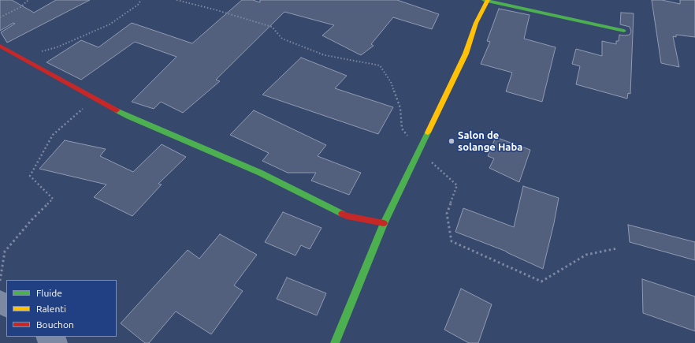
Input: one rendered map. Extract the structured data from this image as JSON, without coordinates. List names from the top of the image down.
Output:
{
  "places": ["Salon de solange Haba"],
  "legend": ["Fluide", "Ralenti", "Bouchon"]
}
